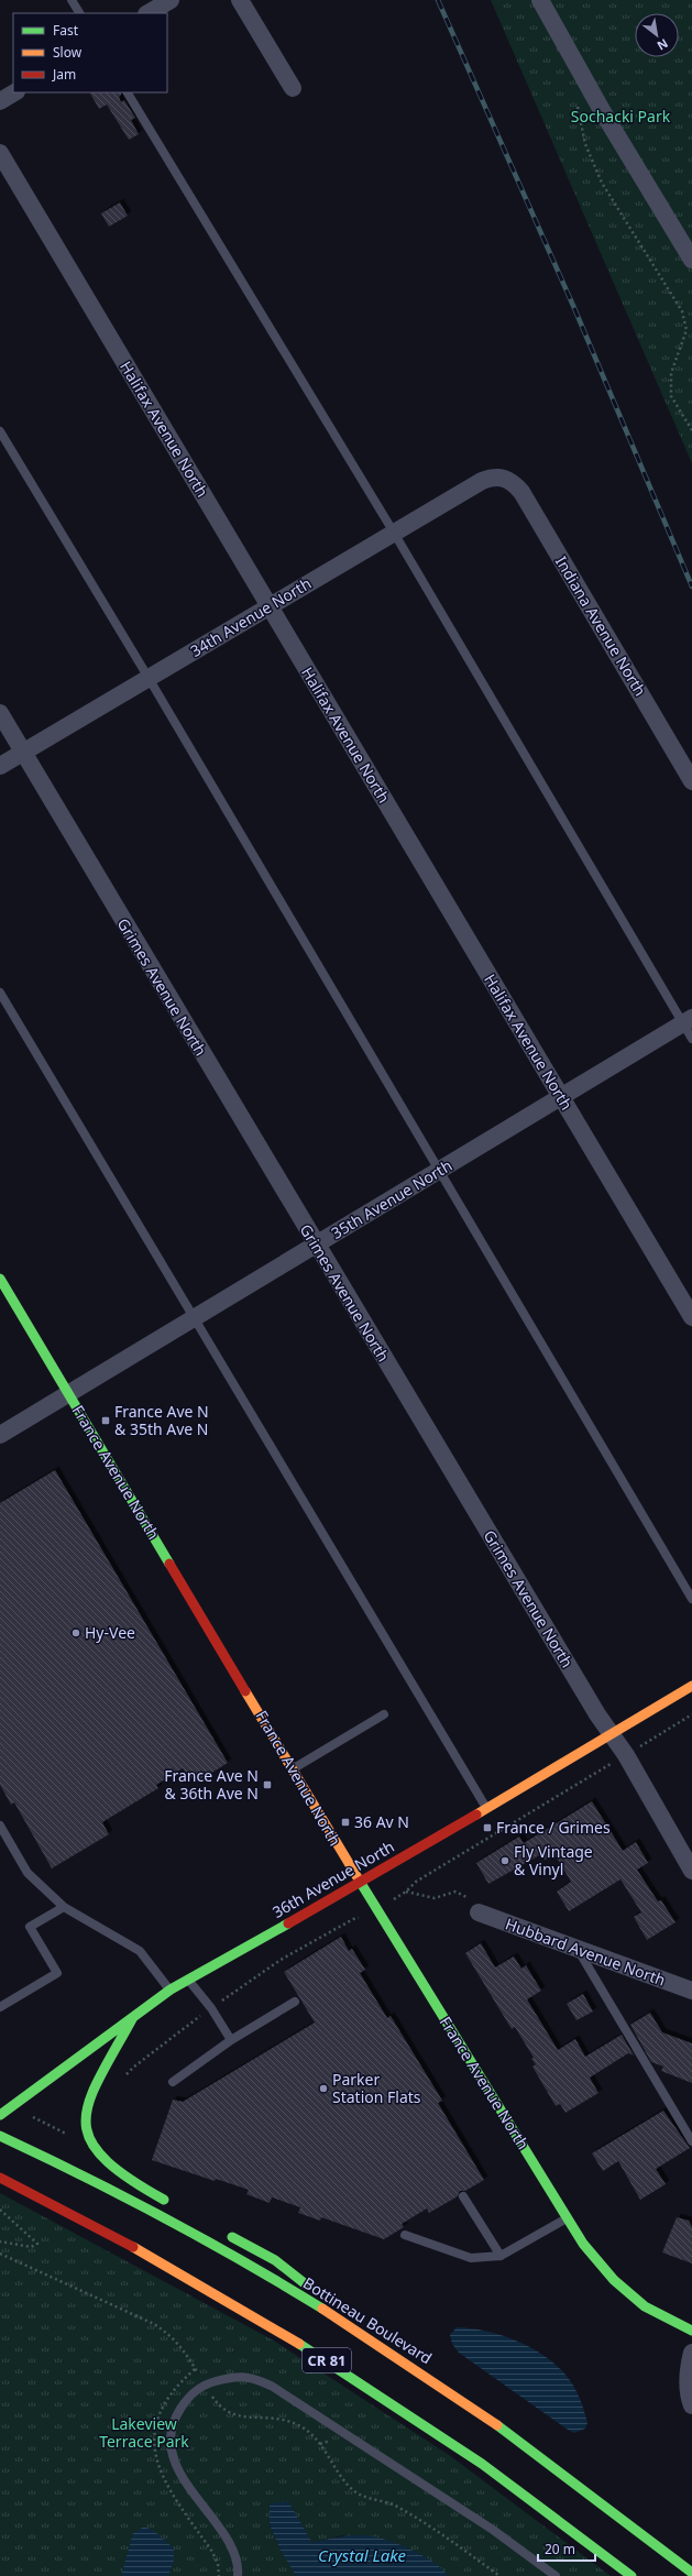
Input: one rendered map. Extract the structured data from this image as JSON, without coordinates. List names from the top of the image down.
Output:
{
  "streets": {
    "street": [
      "Halifax Avenue North",
      "34th Avenue North",
      "Indiana Avenue North",
      "Grimes Avenue North",
      "35th Avenue North",
      "France Avenue North",
      "36th Avenue North",
      "Hubbard Avenue North",
      "Bottineau Boulevard",
      "CR 81"
    ]
  },
  "crossings": [
    ["Halifax Avenue North", "34th Avenue North"],
    ["Halifax Avenue North", "35th Avenue North"],
    ["34th Avenue North", "Indiana Avenue North"],
    ["34th Avenue North", "Grimes Avenue North"],
    ["Grimes Avenue North", "35th Avenue North"],
    ["Grimes Avenue North", "36th Avenue North"],
    ["35th Avenue North", "France Avenue North"],
    ["France Avenue North", "36th Avenue North"]
  ],
  "water": ["Crystal Lake"],
  "parks": ["Sochacki Park", "Lakeview Terrace Park"],
  "places": {
    "transit": [
      "France Ave N & 35th Ave N",
      "France Ave N & 36th Ave N",
      "36 Av N",
      "France / Grimes"
    ],
    "other": ["Hy-Vee", "Fly Vintage & Vinyl", "Parker Station Flats"]
  },
  "legend": ["Fast", "Slow", "Jam"],
  "scale_bar": "20 m",
  "north": "bottom right"
}
